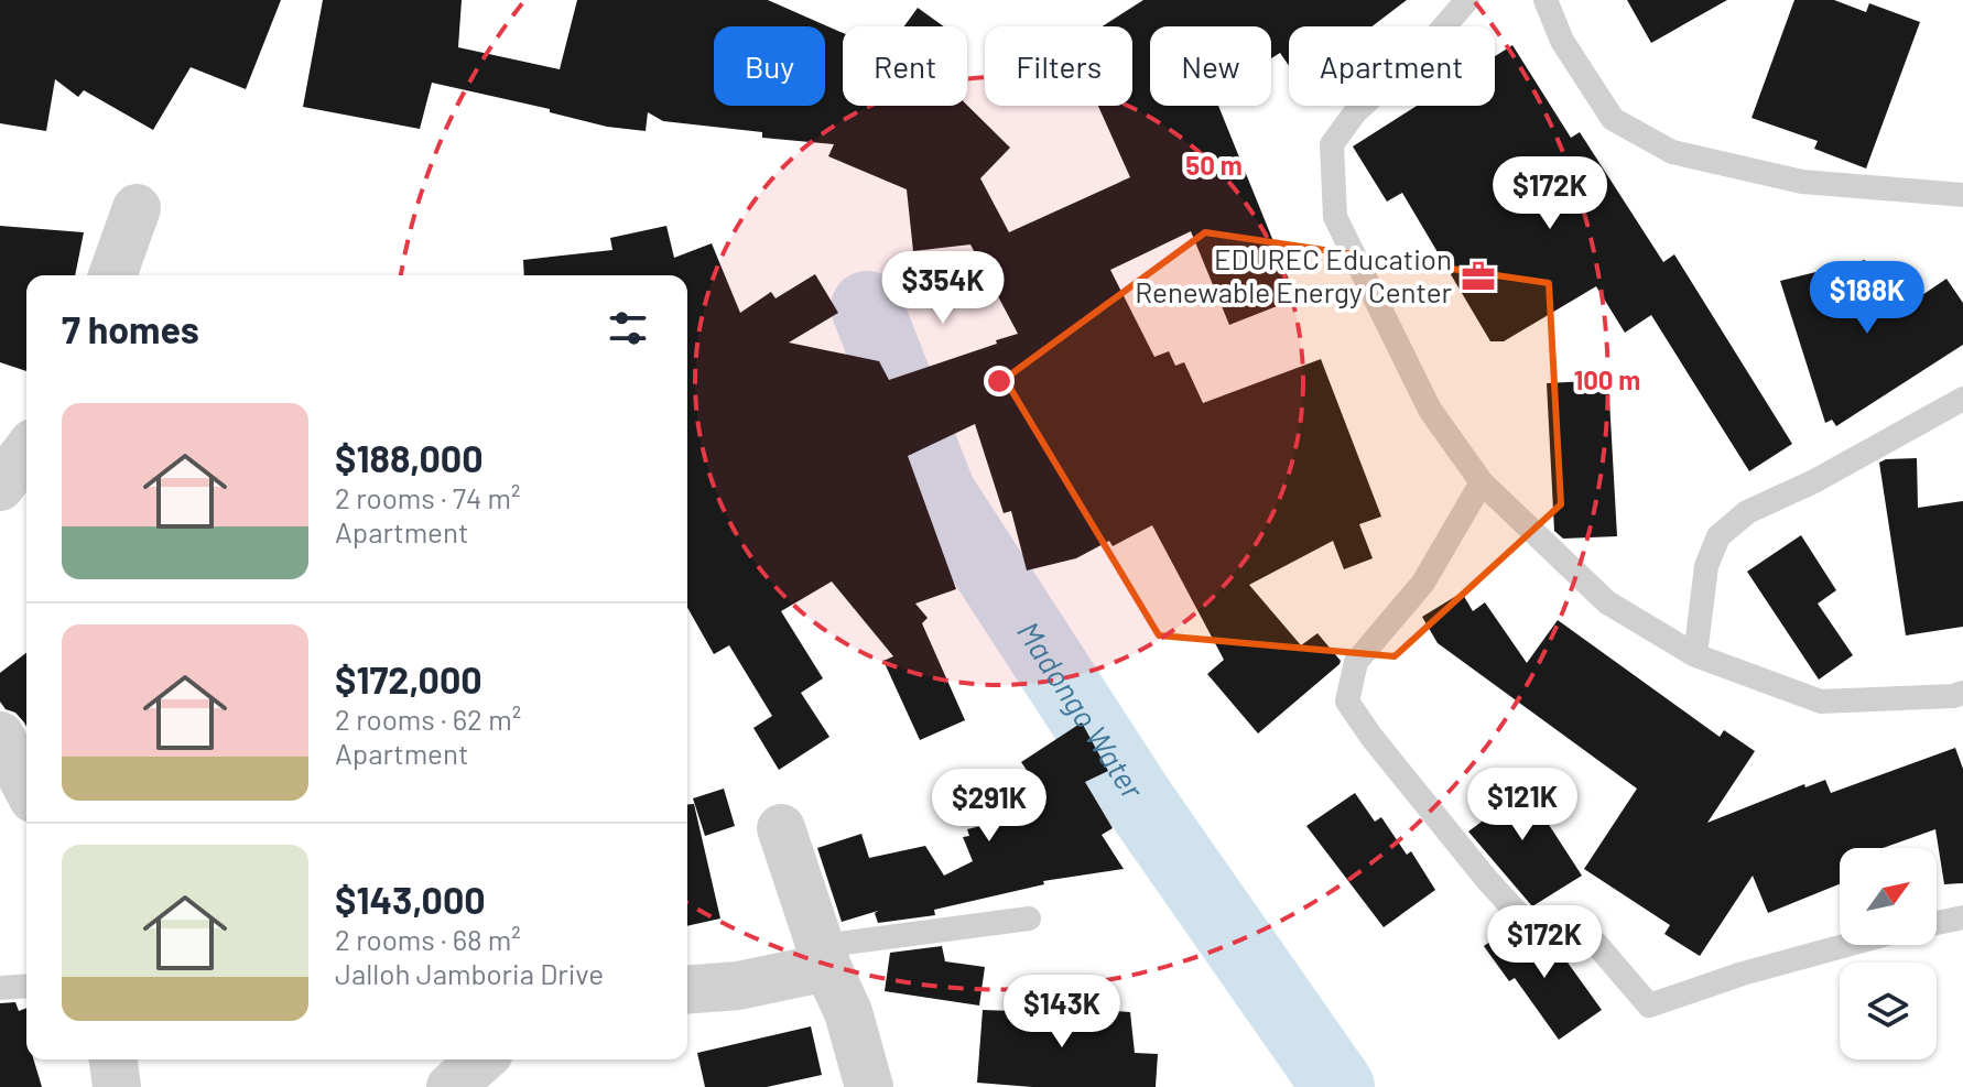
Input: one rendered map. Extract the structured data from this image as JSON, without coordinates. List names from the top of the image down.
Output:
{
  "water": ["Madongo Water"],
  "places": {
    "office": ["EDUREC Education Renewable Energy Center"]
  },
  "north": "top right",
  "page": {
    "chip": [
      "Buy",
      "Rent",
      "Filters",
      "New",
      "Apartment"
    ],
    "price": [
      "$172K",
      "$354K",
      "$188K",
      "$121K",
      "$291K",
      "$172K",
      "$143K"
    ],
    "heading": "7 homes",
    "list": [
      {
        "name": "$188,000",
        "note": "2 rooms · 74 m² · Apartment"
      },
      {
        "name": "$172,000",
        "note": "2 rooms · 62 m² · Apartment"
      },
      {
        "name": "$143,000",
        "note": "2 rooms · 68 m² · Jalloh Jamboria Drive"
      }
    ]
  },
  "rings": ["50 m", "100 m"]
}
